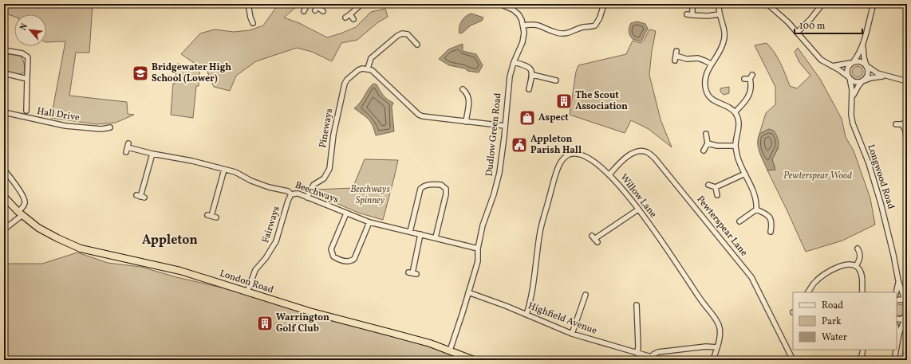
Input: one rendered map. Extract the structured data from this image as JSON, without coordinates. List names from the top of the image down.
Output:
{
  "streets": {
    "highway": ["London Road"],
    "street": [
      "Hall Drive",
      "Pineways",
      "Dudlow Green Road",
      "Longwood Road",
      "Beechways",
      "Willow Lane",
      "Fairways",
      "Pewterspear Lane",
      "Highfield Avenue"
    ]
  },
  "crossings": [
    ["Pineways", "Beechways"],
    ["Dudlow Green Road", "Beechways"],
    ["Dudlow Green Road", "London Road"],
    ["Dudlow Green Road", "Highfield Avenue"],
    ["Beechways", "Fairways"],
    ["Willow Lane", "Pewterspear Lane"],
    ["Willow Lane", "Highfield Avenue"],
    ["Fairways", "London Road"]
  ],
  "districts": ["Appleton"],
  "parks": ["Pewterspear Wood", "Beechways Spinney"],
  "places": {
    "school or university": ["Bridgewater High School (Lower)"],
    "building": ["The Scout Association", "Warrington Golf Club"],
    "shop": ["Aspect"],
    "public building": ["Appleton Parish Hall"]
  },
  "legend": ["Road", "Park", "Water"],
  "scale_bar": "100 m",
  "north": "top left"
}
